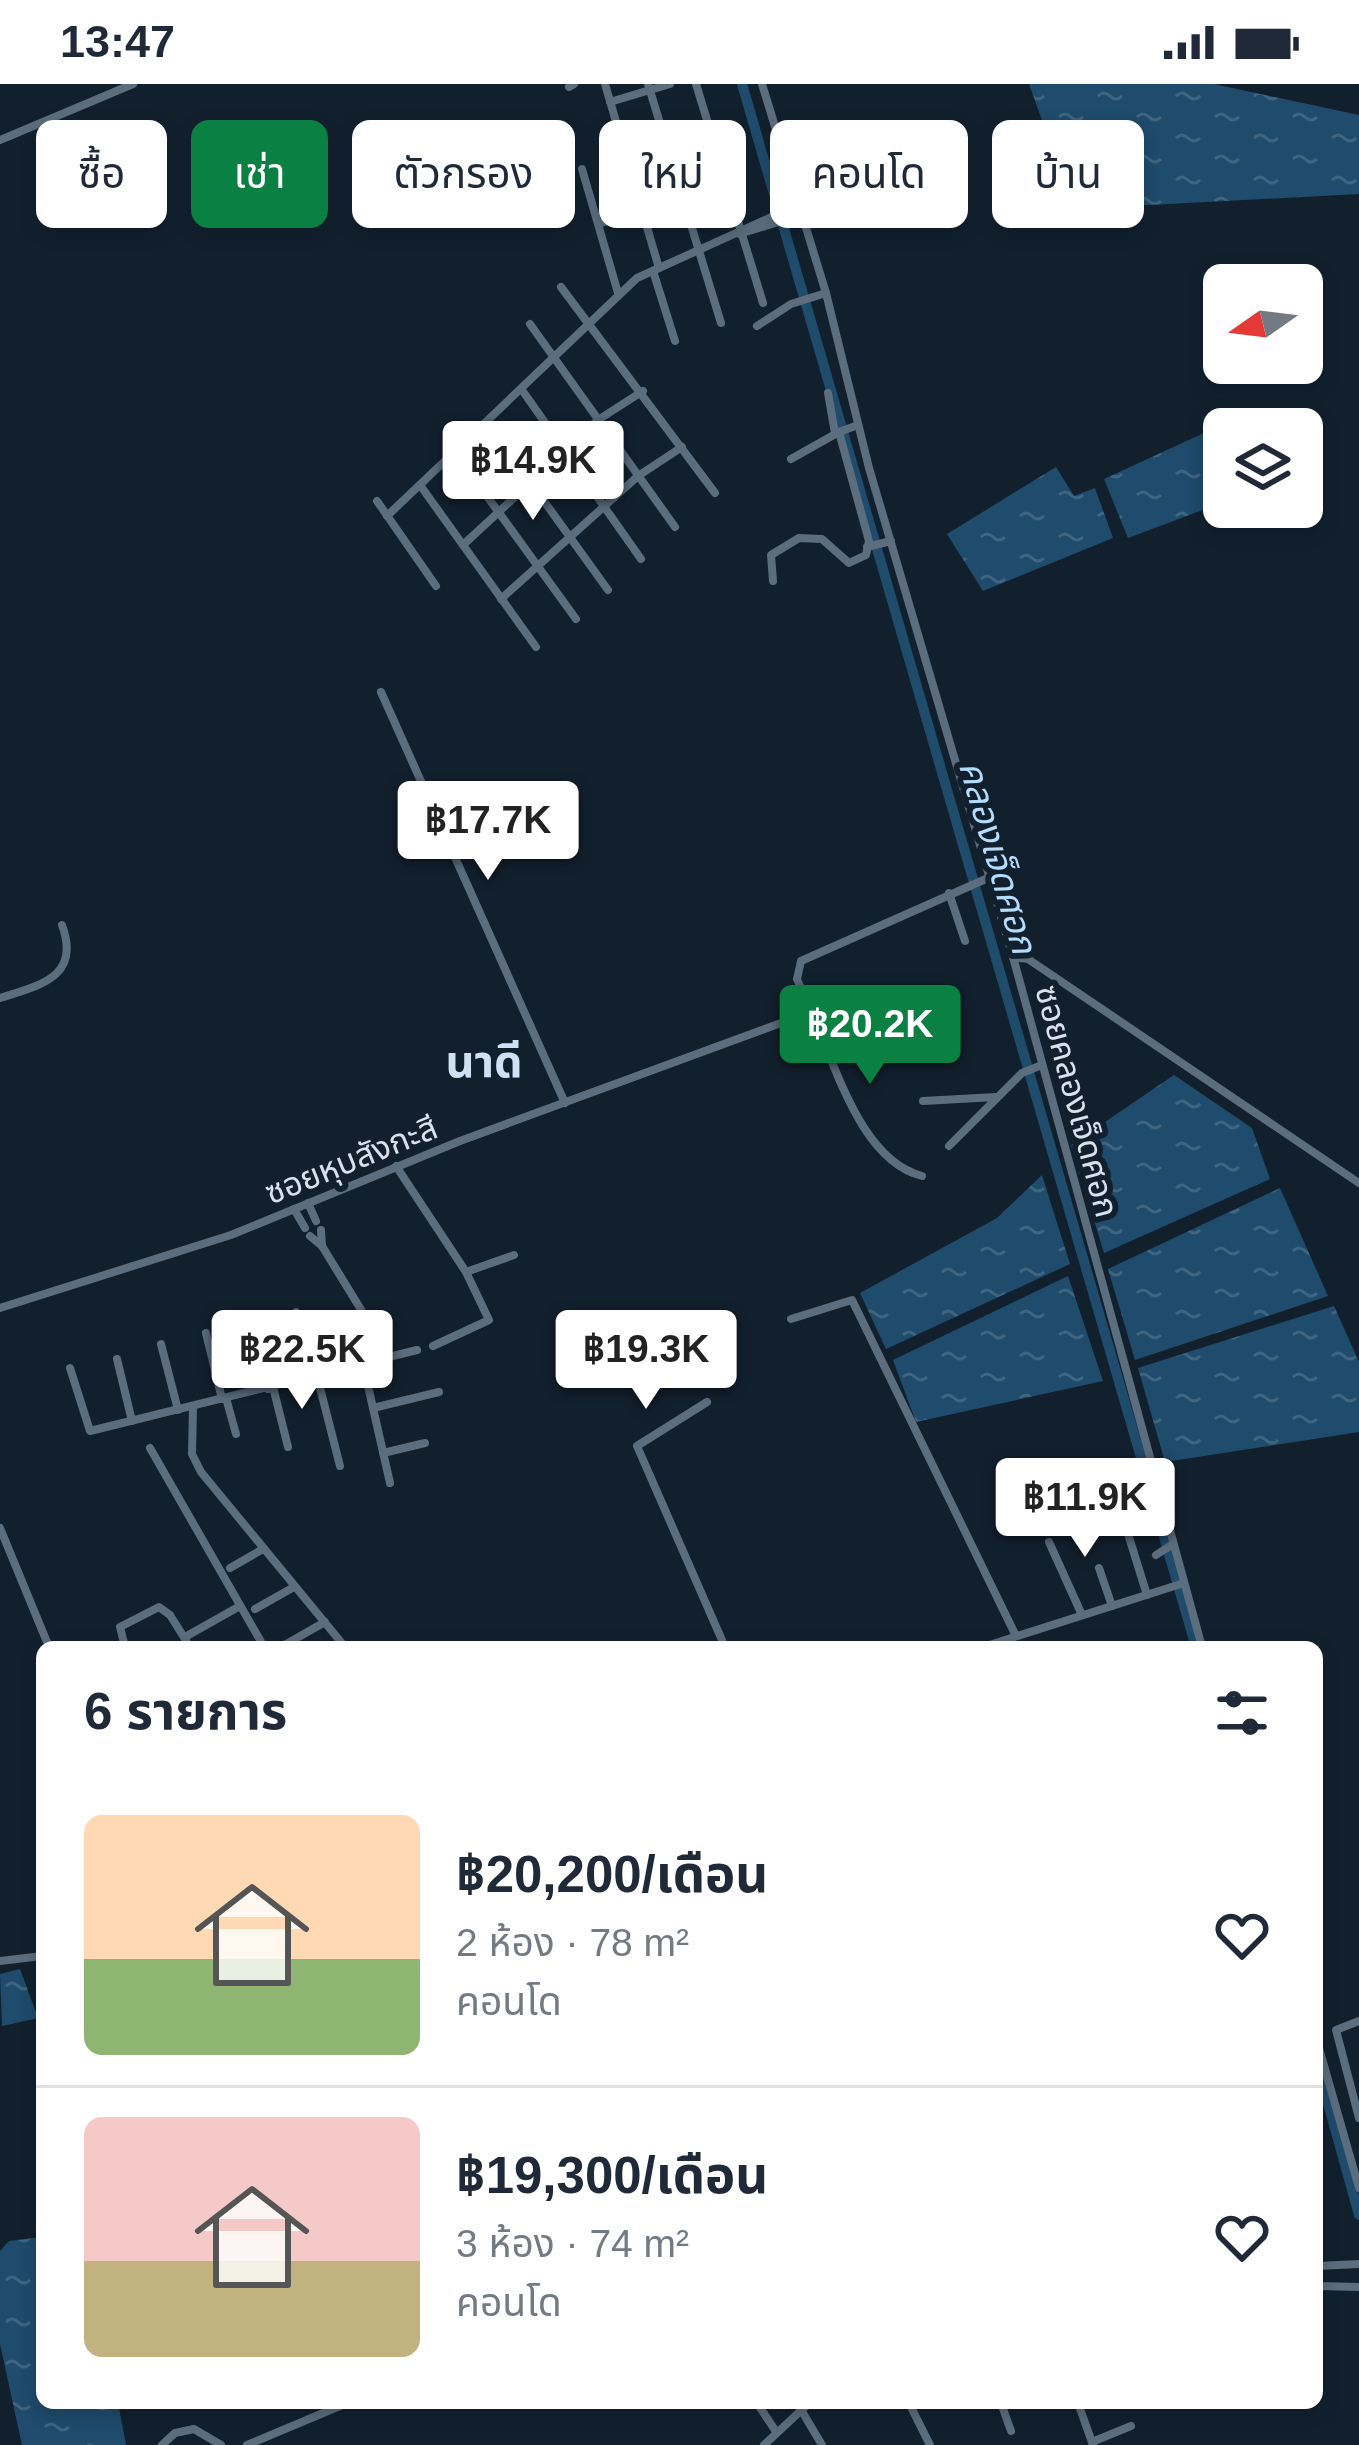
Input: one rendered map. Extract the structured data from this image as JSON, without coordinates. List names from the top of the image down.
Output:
{
  "streets": {
    "street": ["ซอยคลองเจ็ดศอก", "ซอยหุบสังกะสี"]
  },
  "districts": ["นาดี"],
  "water": ["คลองเจ็ดศอก"],
  "north": "left",
  "page": {
    "status": "13:47",
    "chip": [
      "ซื้อ",
      "เช่า",
      "ตัวกรอง",
      "ใหม่",
      "คอนโด",
      "บ้าน"
    ],
    "price": [
      "฿14.9K",
      "฿17.7K",
      "฿20.2K",
      "฿22.5K",
      "฿19.3K",
      "฿11.9K"
    ],
    "heading": "6 รายการ",
    "list": [
      {
        "name": "฿20,200/เดือน",
        "note": "2 ห้อง · 78 m² · คอนโด"
      },
      {
        "name": "฿19,300/เดือน",
        "note": "3 ห้อง · 74 m² · คอนโด"
      }
    ]
  }
}
